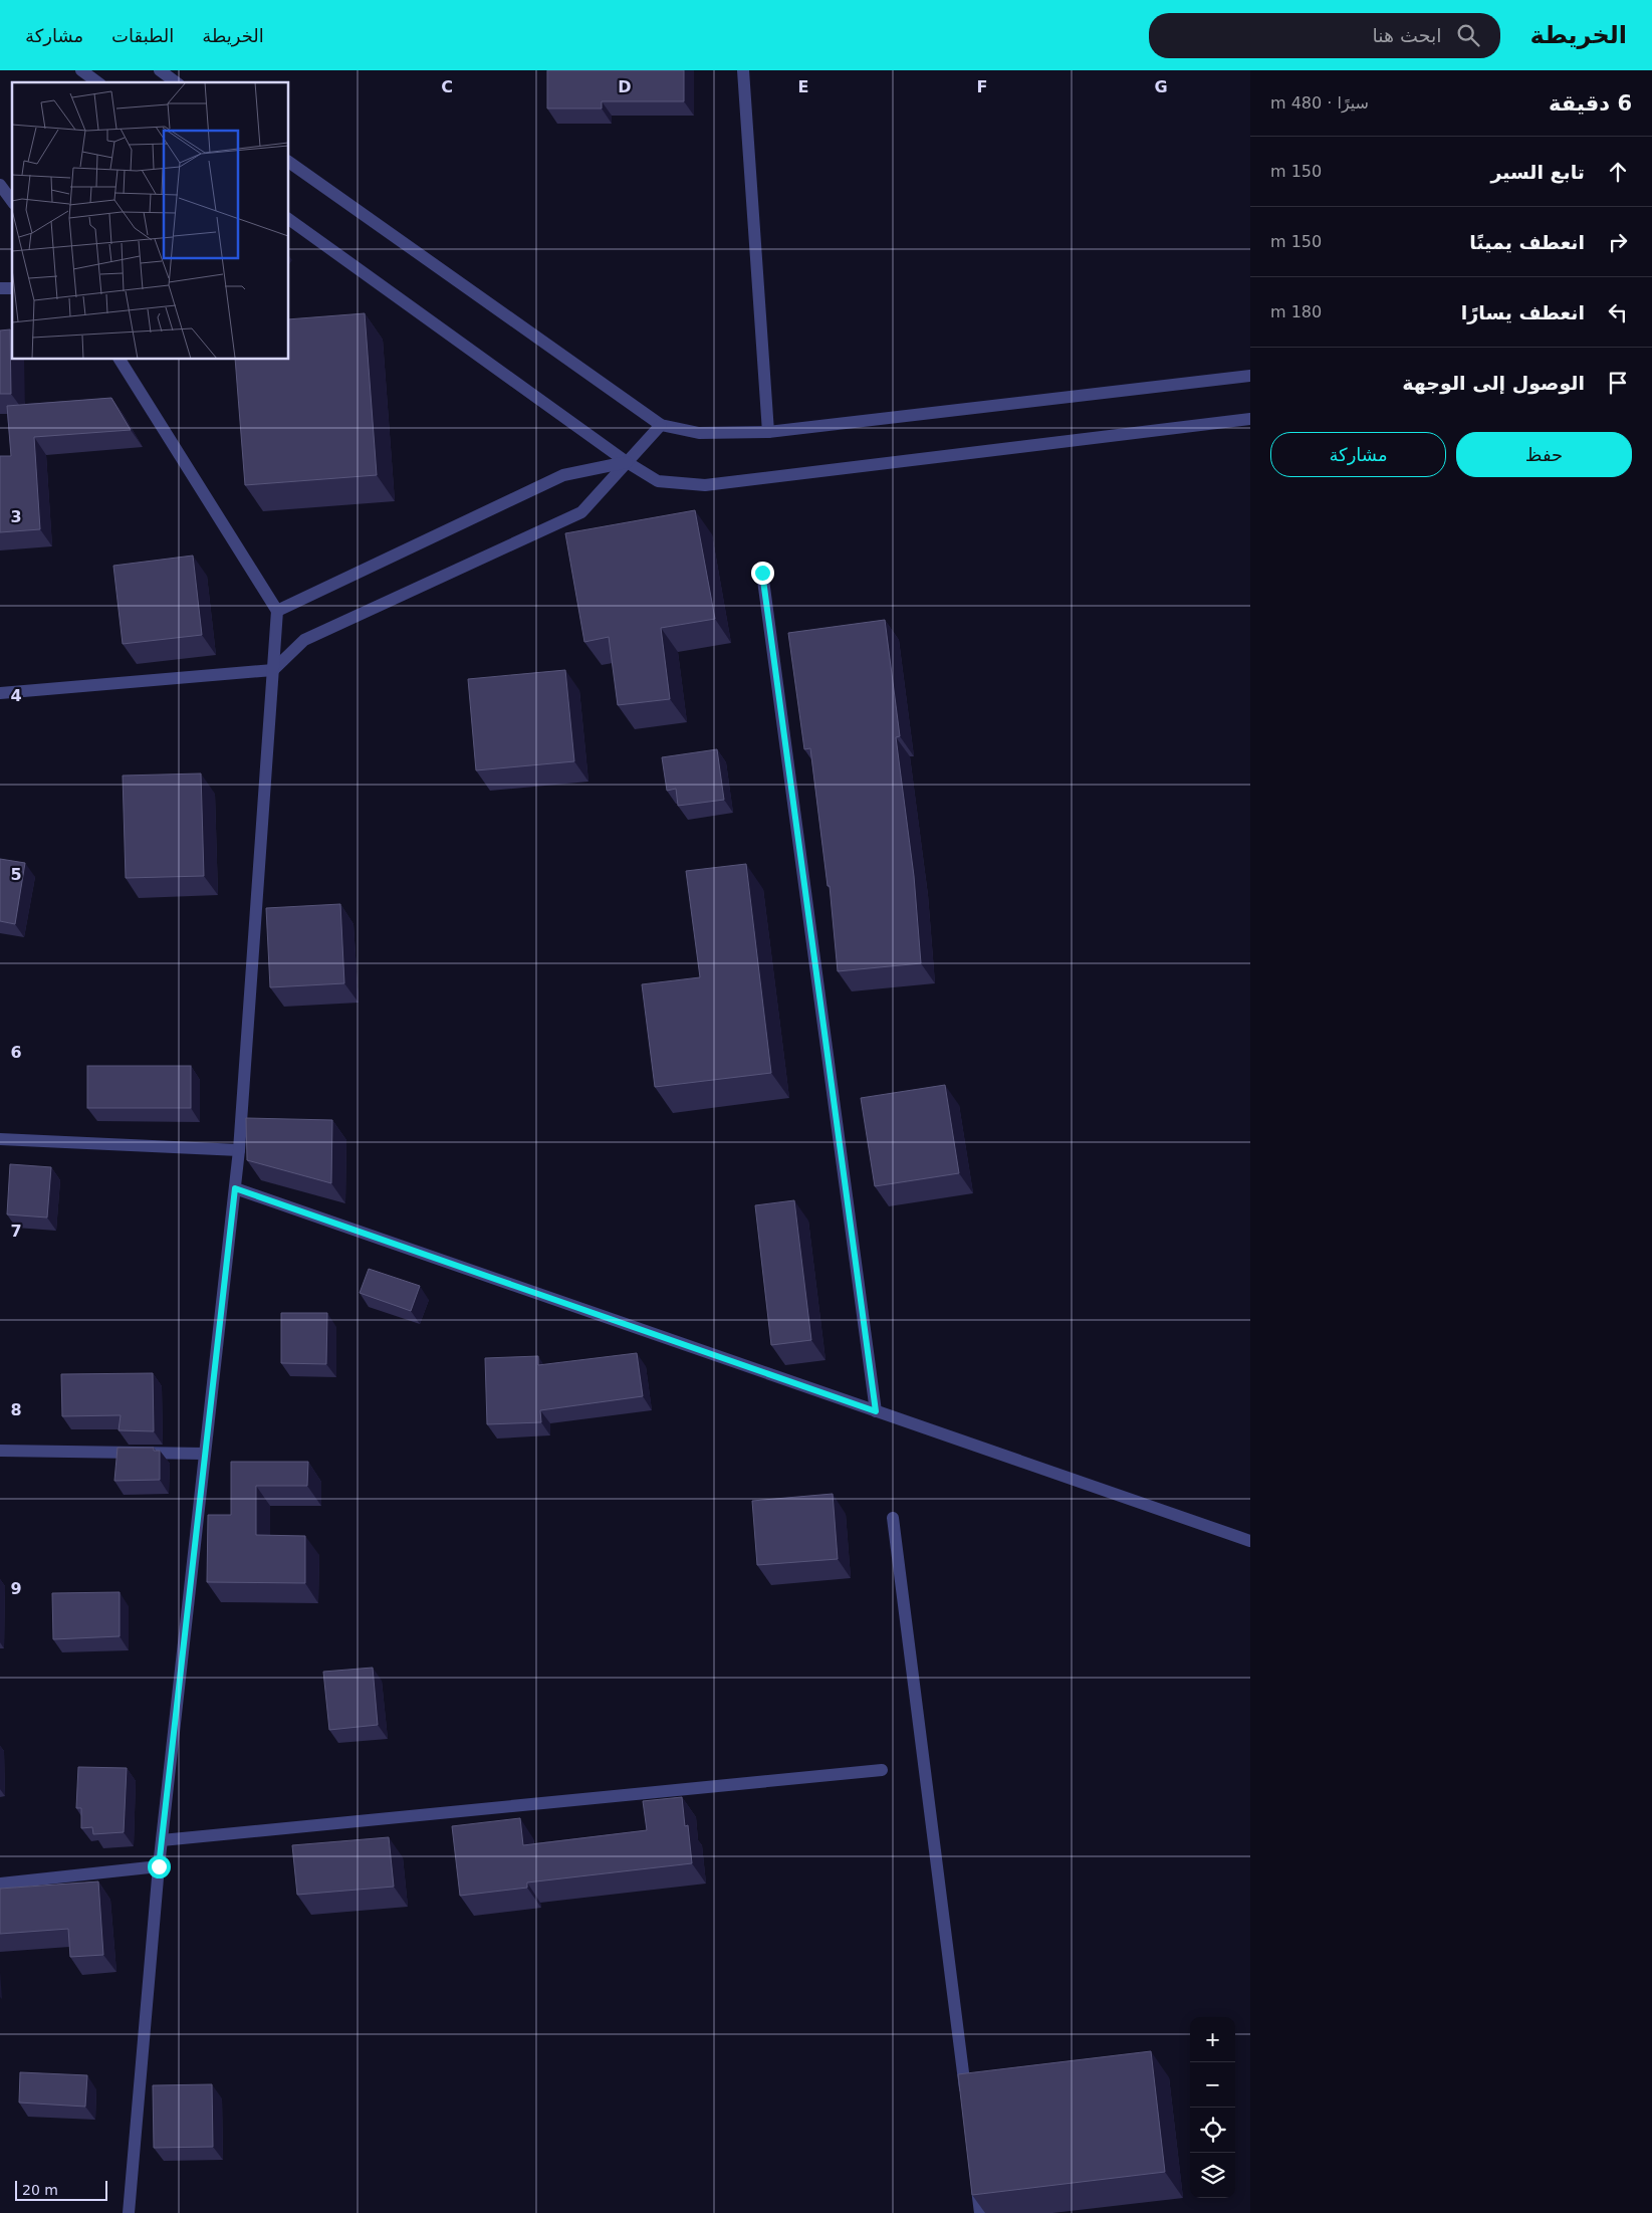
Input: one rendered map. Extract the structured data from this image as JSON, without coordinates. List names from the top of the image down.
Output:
{
  "scale_bar": "20 m",
  "page": {
    "header": "الخريطة",
    "search": "ابحث هنا",
    "nav": ["الخريطة", "الطبقات", "مشاركة"],
    "heading": ["6 دقيقة", "سيرًا · 480 m"],
    "list": [
      ["تابع السير", "150 m"],
      ["انعطف يمينًا", "150 m"],
      ["انعطف يسارًا", "180 m"],
      "الوصول إلى الوجهة"
    ],
    "buttons": ["حفظ", "مشاركة"],
    "map_buttons": ["+", "−"],
    "scale": "20 m"
  },
  "grid": {
    "columns": [
      "C",
      "D",
      "E",
      "F",
      "G"
    ],
    "rows": [
      "3",
      "4",
      "5",
      "6",
      "7",
      "8",
      "9"
    ]
  }
}
